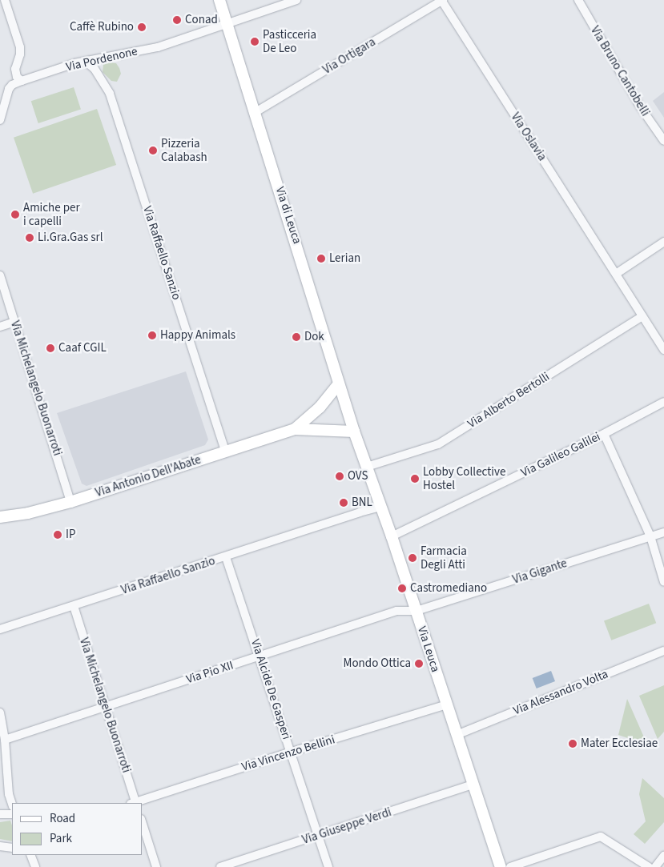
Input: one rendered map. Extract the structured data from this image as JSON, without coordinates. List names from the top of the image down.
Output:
{
  "streets": {
    "main road": ["Via di Leuca", "Via Antonio Dell'Abate", "Via Leuca"],
    "street": [
      "Via Ortigara",
      "Via Pordenone",
      "Via Bruno Cantobelli",
      "Via Oslavia",
      "Via Raffaello Sanzio",
      "Via Michelangelo Buonarroti",
      "Via Alberto Bertolli",
      "Via Galileo Galilei",
      "Via Gigante",
      "Via Pio XII",
      "Via Alcide De Gasperi",
      "Via Alessandro Volta",
      "Via Vincenzo Bellini",
      "Via Giuseppe Verdi"
    ]
  },
  "crossings": [
    ["Via Ortigara", "Via Oslavia"],
    ["Via Ortigara", "Via di Leuca"],
    ["Via Pordenone", "Via di Leuca"],
    ["Via Pordenone", "Via Raffaello Sanzio"],
    ["Via Oslavia", "Via Alberto Bertolli"],
    ["Via di Leuca", "Via Antonio Dell'Abate"],
    ["Via di Leuca", "Via Leuca"],
    ["Via Raffaello Sanzio", "Via Michelangelo Buonarroti"],
    ["Via Raffaello Sanzio", "Via Antonio Dell'Abate"],
    ["Via Raffaello Sanzio", "Via Leuca"],
    ["Via Raffaello Sanzio", "Via Alcide De Gasperi"],
    ["Via Michelangelo Buonarroti", "Via Antonio Dell'Abate"],
    ["Via Michelangelo Buonarroti", "Via Pio XII"],
    ["Via Alberto Bertolli", "Via Leuca"],
    ["Via Galileo Galilei", "Via Leuca"],
    ["Via Antonio Dell'Abate", "Via Leuca"],
    ["Via Gigante", "Via Leuca"],
    ["Via Gigante", "Via Pio XII"],
    ["Via Leuca", "Via Pio XII"],
    ["Via Leuca", "Via Alessandro Volta"],
    ["Via Leuca", "Via Vincenzo Bellini"],
    ["Via Leuca", "Via Giuseppe Verdi"],
    ["Via Pio XII", "Via Alcide De Gasperi"],
    ["Via Alcide De Gasperi", "Via Vincenzo Bellini"],
    ["Via Alcide De Gasperi", "Via Giuseppe Verdi"]
  ],
  "places": [
    "Conad",
    "Caffè Rubino",
    "Pasticceria De Leo",
    "Pizzeria Calabash",
    "Amiche per i capelli",
    "Li.Gra.Gas srl",
    "Lerian",
    "Happy Animals",
    "Dok",
    "Caaf CGIL",
    "OVS",
    "Lobby Collective Hostel",
    "BNL",
    "IP",
    "Farmacia Degli Atti",
    "Castromediano",
    "Mondo Ottica",
    "Mater Ecclesiae"
  ],
  "legend": ["Road", "Park"]
}
